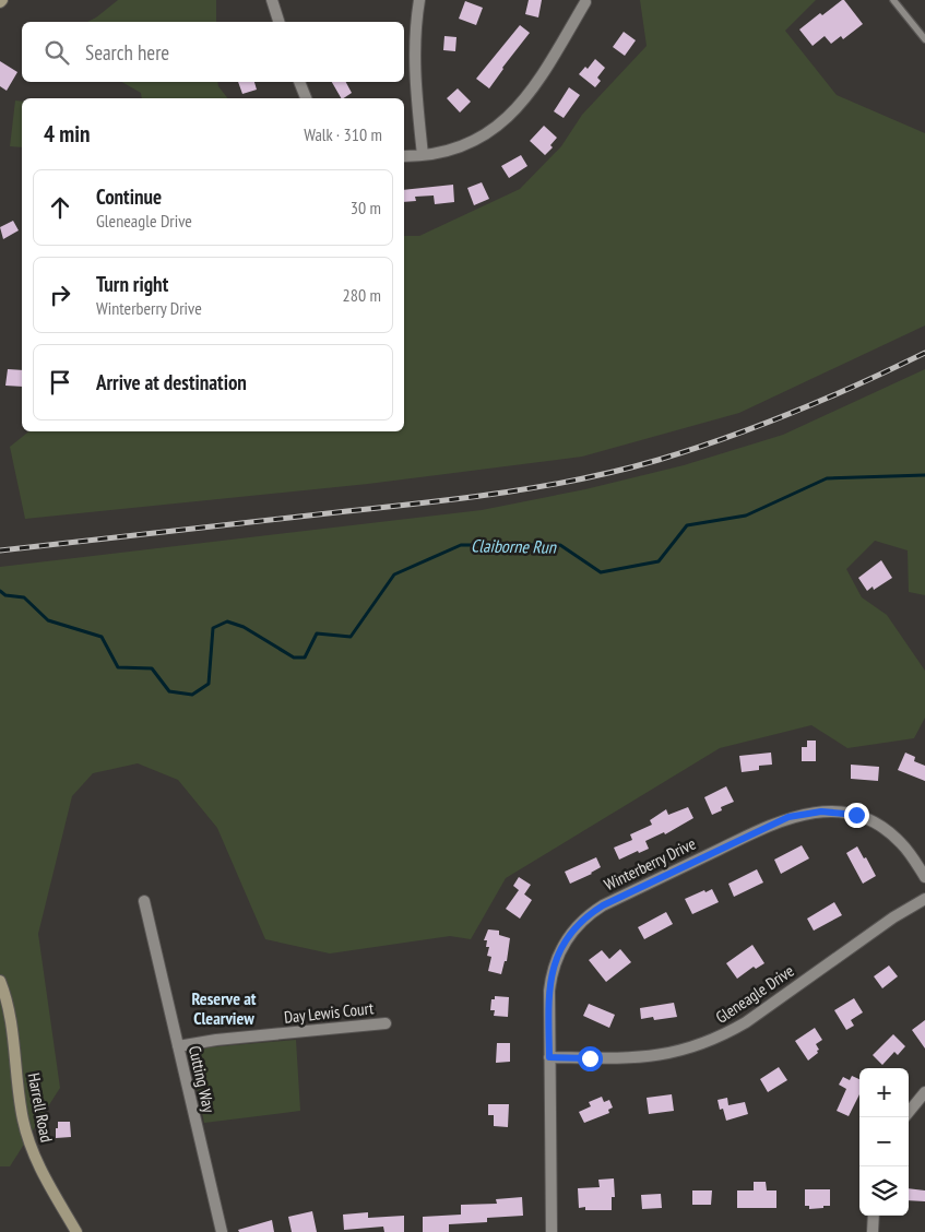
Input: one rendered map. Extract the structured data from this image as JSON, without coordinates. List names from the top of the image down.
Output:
{
  "streets": {
    "street": [
      "Winterberry Drive",
      "Gleneagle Drive",
      "Day Lewis Court",
      "Cutting Way",
      "Harrell Road"
    ]
  },
  "crossings": [
    ["Winterberry Drive", "Gleneagle Drive"],
    ["Day Lewis Court", "Cutting Way"]
  ],
  "districts": ["Reserve at Clearview"],
  "water": ["Claiborne Run"],
  "page": {
    "search": "Search here",
    "heading": ["4 min", "Walk · 310 m"],
    "list": [
      ["Continue", "Gleneagle Drive", "30 m"],
      ["Turn right", "Winterberry Drive", "280 m"],
      "Arrive at destination"
    ],
    "map_buttons": ["+", "−"]
  }
}
